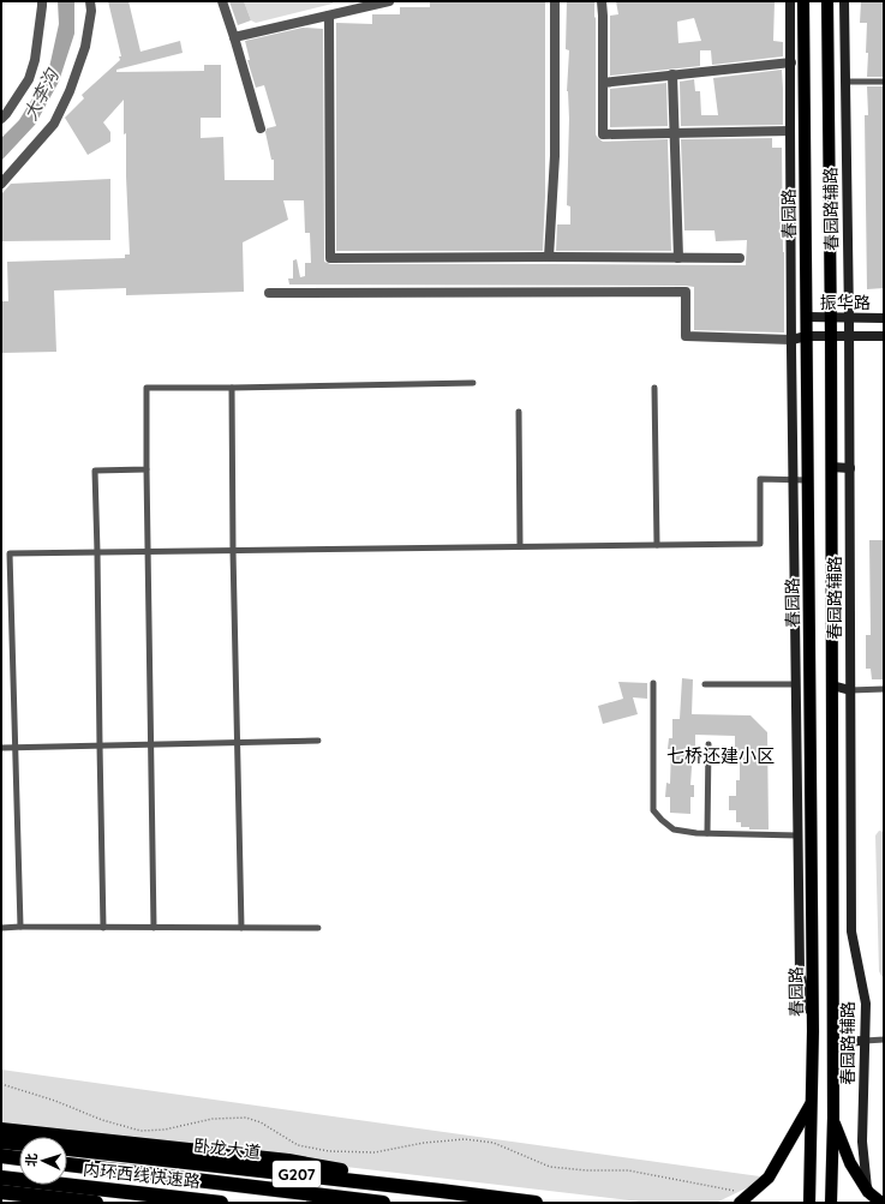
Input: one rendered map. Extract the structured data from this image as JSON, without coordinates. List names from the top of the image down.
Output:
{
  "streets": {
    "highway": ["卧龙大道", "G207", "内环西线快速路"],
    "main road": ["春园路"],
    "street": ["春园路辅路", "振华路"]
  },
  "crossings": [
    ["春园路辅路", "春园路"],
    ["春园路辅路", "振华路"],
    ["春园路", "振华路"]
  ],
  "districts": ["七桥还建小区"],
  "water": ["大李沟"],
  "north": "left"
}
